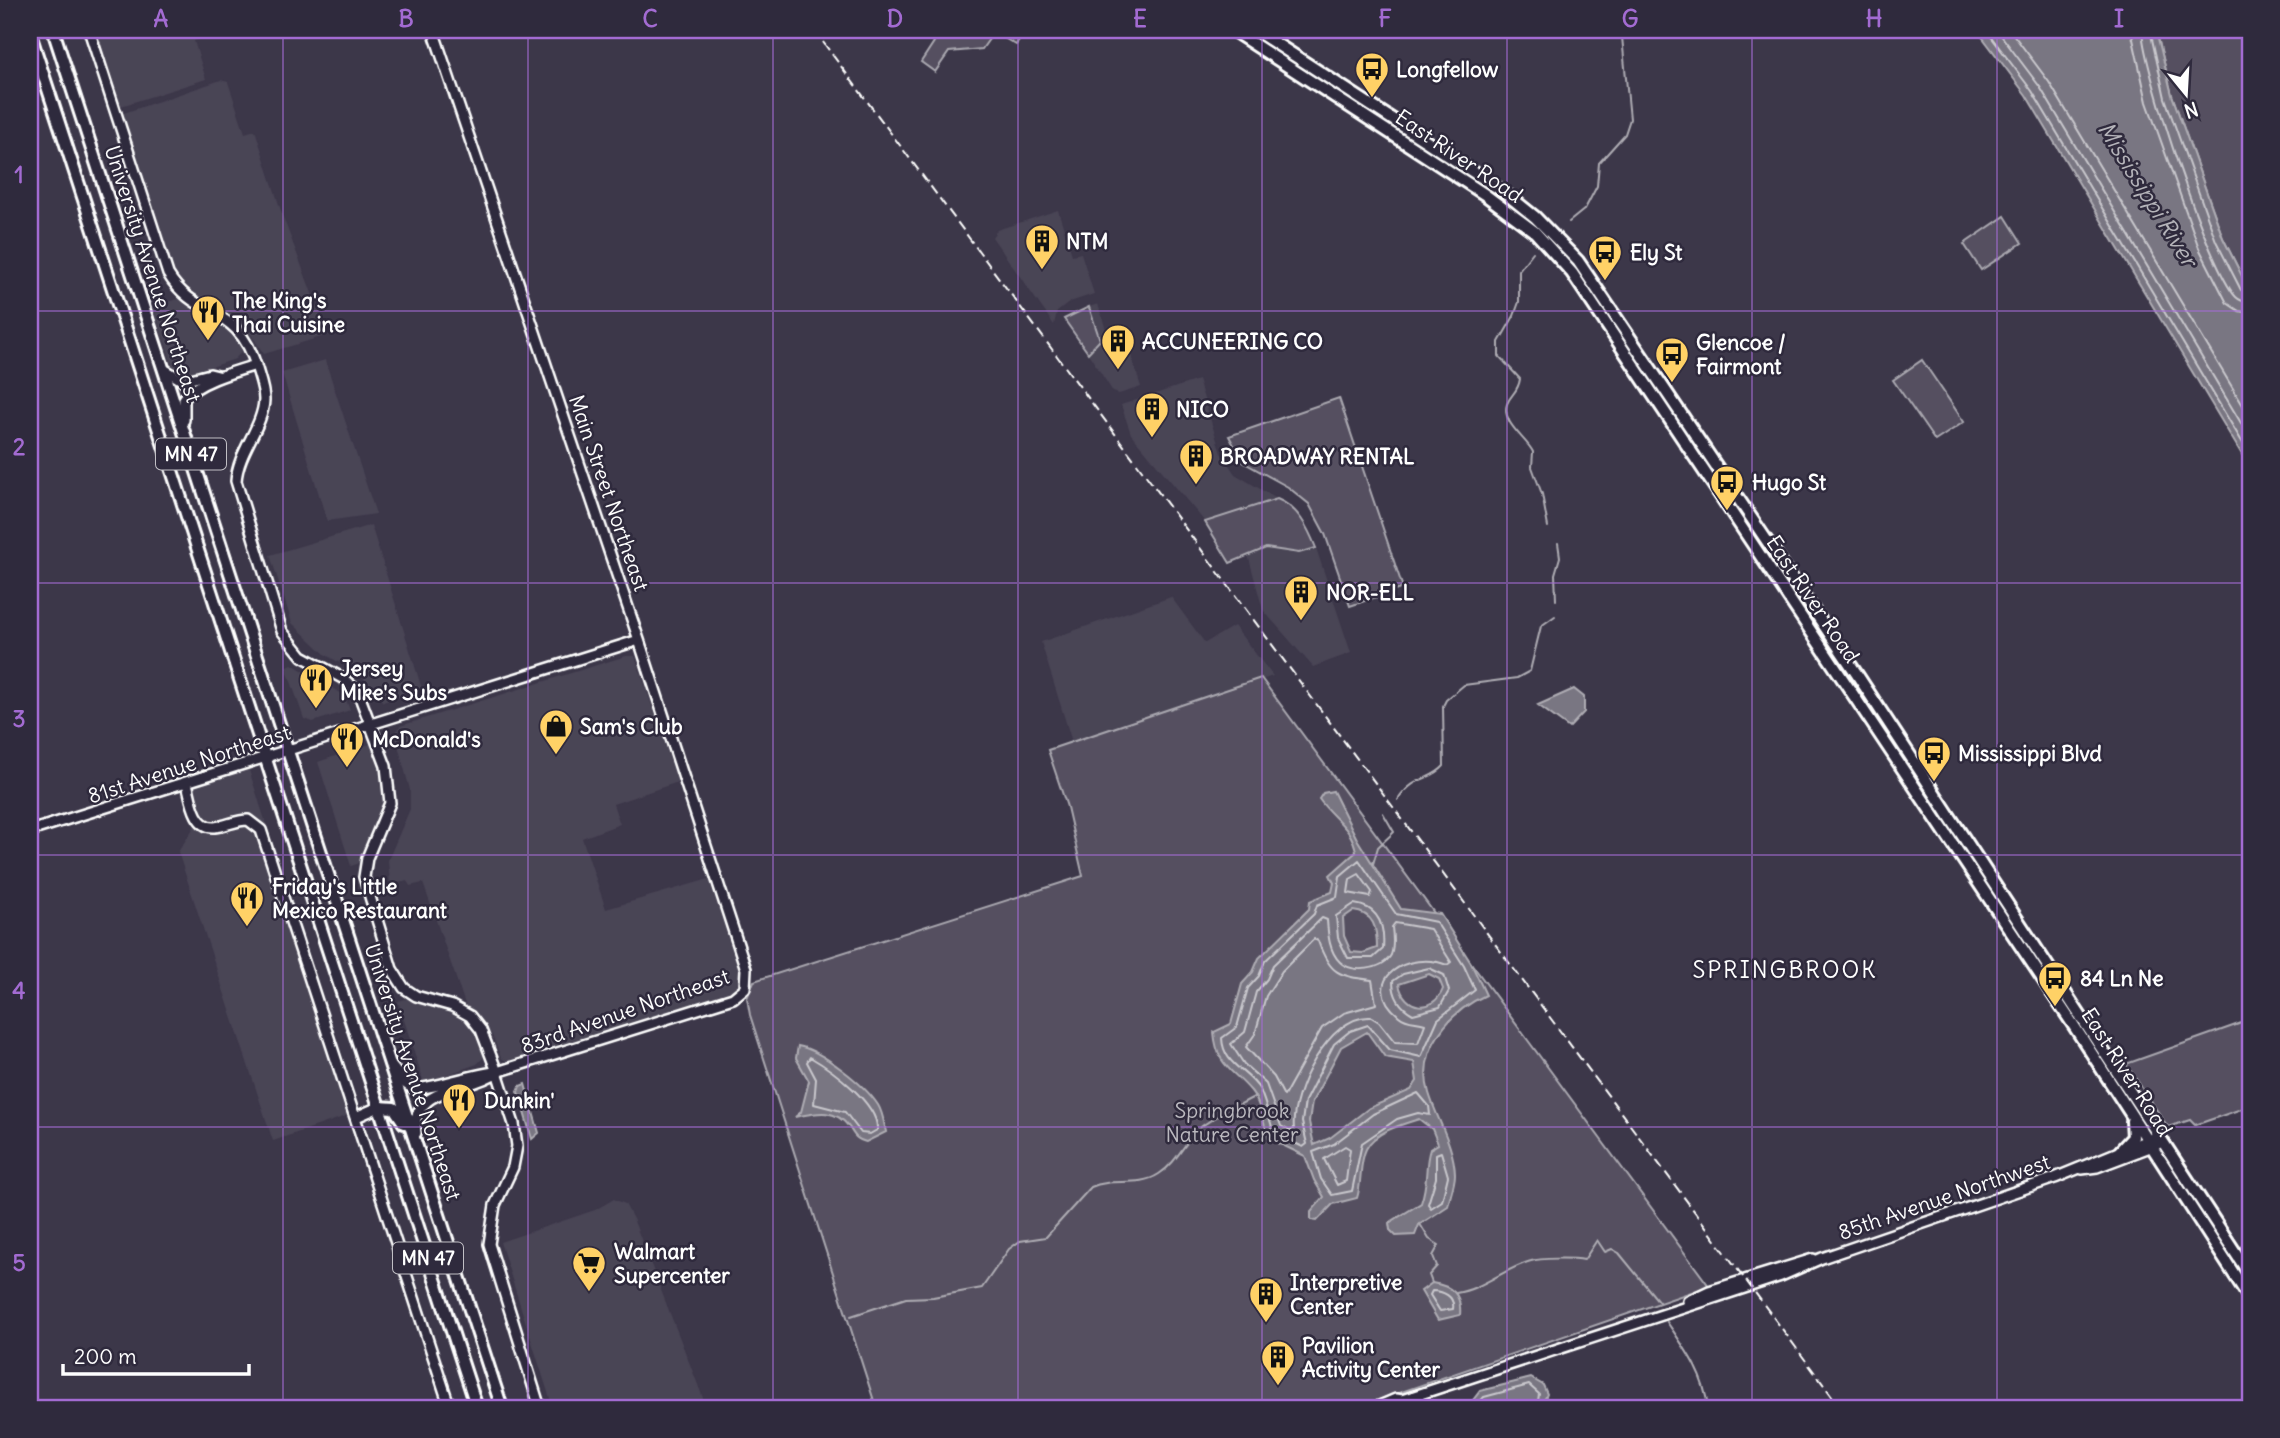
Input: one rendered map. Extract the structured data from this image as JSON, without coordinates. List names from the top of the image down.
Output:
{
  "streets": {
    "main road": ["East River Road", "University Avenue Northeast", "MN 47"],
    "street": [
      "Main Street Northeast",
      "81st Avenue Northeast",
      "83rd Avenue Northeast",
      "85th Avenue Northwest"
    ]
  },
  "crossings": [
    ["East River Road", "85th Avenue Northwest"],
    ["University Avenue Northeast", "81st Avenue Northeast"],
    ["University Avenue Northeast", "83rd Avenue Northeast"],
    ["Main Street Northeast", "81st Avenue Northeast"],
    ["Main Street Northeast", "83rd Avenue Northeast"]
  ],
  "districts": ["SPRINGBROOK"],
  "water": ["Mississippi River"],
  "parks": ["Springbrook Nature Center"],
  "places": {
    "bus stop": [
      "Longfellow",
      "Ely St",
      "Glencoe / Fairmont",
      "Hugo St",
      "Mississippi Blvd",
      "84 Ln Ne"
    ],
    "building": [
      "NTM",
      "ACCUNEERING CO",
      "NICO",
      "BROADWAY RENTAL",
      "NOR-ELL",
      "Interpretive Center",
      "Pavilion Activity Center"
    ],
    "restaurant": [
      "The King's Thai Cuisine",
      "Jersey Mike's Subs",
      "McDonald's",
      "Friday's Little Mexico Restaurant",
      "Dunkin'"
    ],
    "shop": ["Sam's Club"],
    "supermarket": ["Walmart Supercenter"]
  },
  "scale_bar": "200 m",
  "north": "bottom",
  "grid": {
    "columns": [
      "A",
      "B",
      "C",
      "D",
      "E",
      "F",
      "G",
      "H",
      "I"
    ],
    "rows": [
      "1",
      "2",
      "3",
      "4",
      "5"
    ]
  }
}
